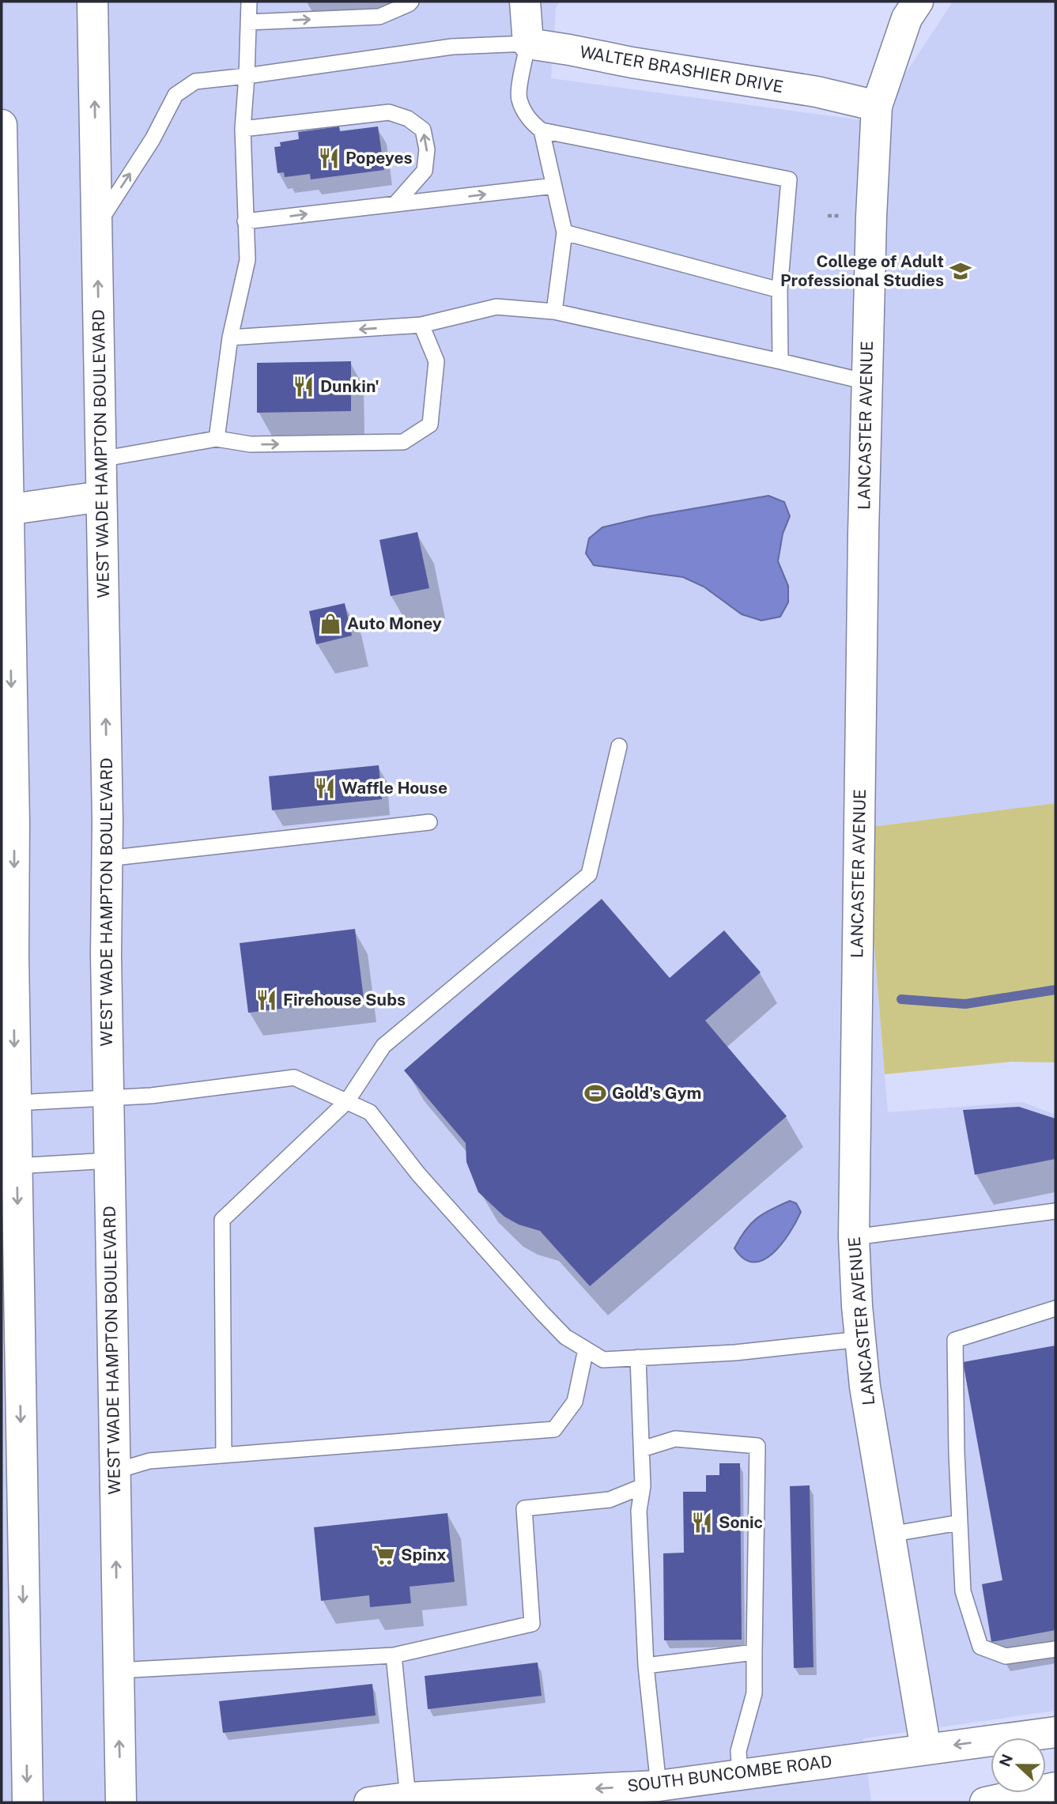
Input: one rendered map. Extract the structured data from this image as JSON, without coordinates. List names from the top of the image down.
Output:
{
  "streets": {
    "main road": [
      "WALTER BRASHIER DRIVE",
      "LANCASTER AVENUE",
      "WEST WADE HAMPTON BOULEVARD",
      "SOUTH BUNCOMBE ROAD"
    ]
  },
  "crossings": [
    ["WALTER BRASHIER DRIVE", "LANCASTER AVENUE"],
    ["LANCASTER AVENUE", "SOUTH BUNCOMBE ROAD"]
  ],
  "one_way": ["SOUTH BUNCOMBE ROAD"],
  "places": {
    "restaurant": [
      "Popeyes",
      "Dunkin'",
      "Waffle House",
      "Firehouse Subs",
      "Sonic"
    ],
    "school or university": ["College of Adult Professional Studies"],
    "shop": ["Auto Money"],
    "sports": ["Gold's Gym"],
    "supermarket": ["Spinx"]
  },
  "north": "left"
}
